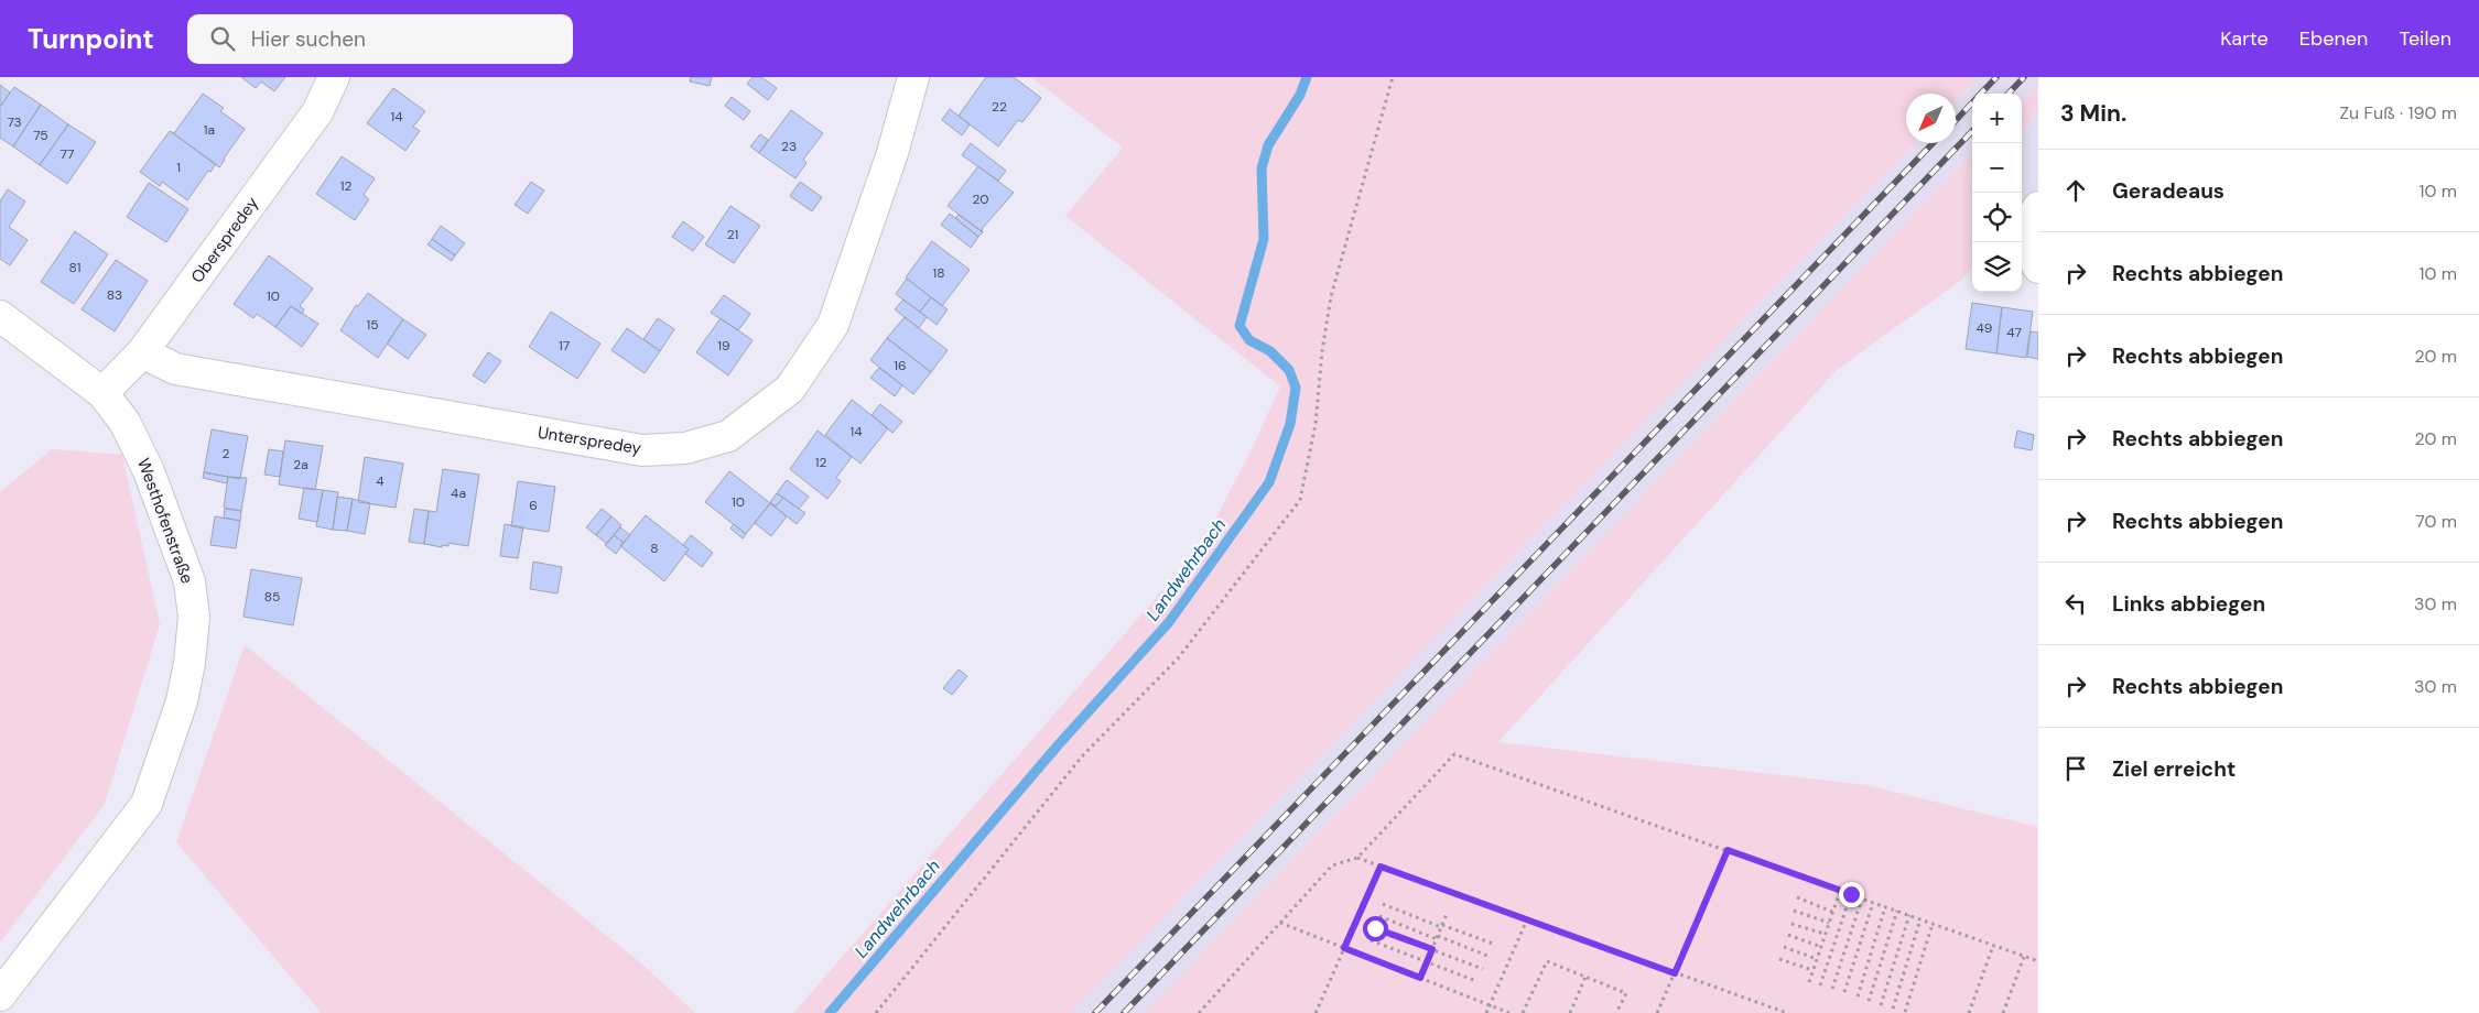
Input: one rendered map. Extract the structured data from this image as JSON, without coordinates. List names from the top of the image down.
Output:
{
  "streets": {
    "street": ["Oberspredey", "Unterspredey", "Westhofenstraße"]
  },
  "crossings": [
    ["Oberspredey", "Unterspredey"],
    ["Oberspredey", "Westhofenstraße"]
  ],
  "water": ["Landwehrbach"],
  "house_numbers": [
    "22",
    "14",
    "73",
    "1a",
    "75",
    "23",
    "77",
    "1",
    "12",
    "20",
    "21",
    "81",
    "18",
    "83",
    "10",
    "15",
    "49",
    "47",
    "17",
    "19",
    "16",
    "14",
    "2",
    "12",
    "2a",
    "4",
    "4a",
    "10",
    "6",
    "8",
    "85"
  ],
  "north": "bottom left",
  "page": {
    "header": "Turnpoint",
    "search": "Hier suchen",
    "nav": ["Karte", "Ebenen", "Teilen"],
    "heading": ["3 Min.", "Zu Fuß · 190 m"],
    "map_buttons": ["+", "−"],
    "list": [
      ["Geradeaus", "10 m"],
      ["Rechts abbiegen", "10 m"],
      ["Rechts abbiegen", "20 m"],
      ["Rechts abbiegen", "20 m"],
      ["Rechts abbiegen", "70 m"],
      ["Links abbiegen", "30 m"],
      ["Rechts abbiegen", "30 m"],
      "Ziel erreicht"
    ]
  }
}
